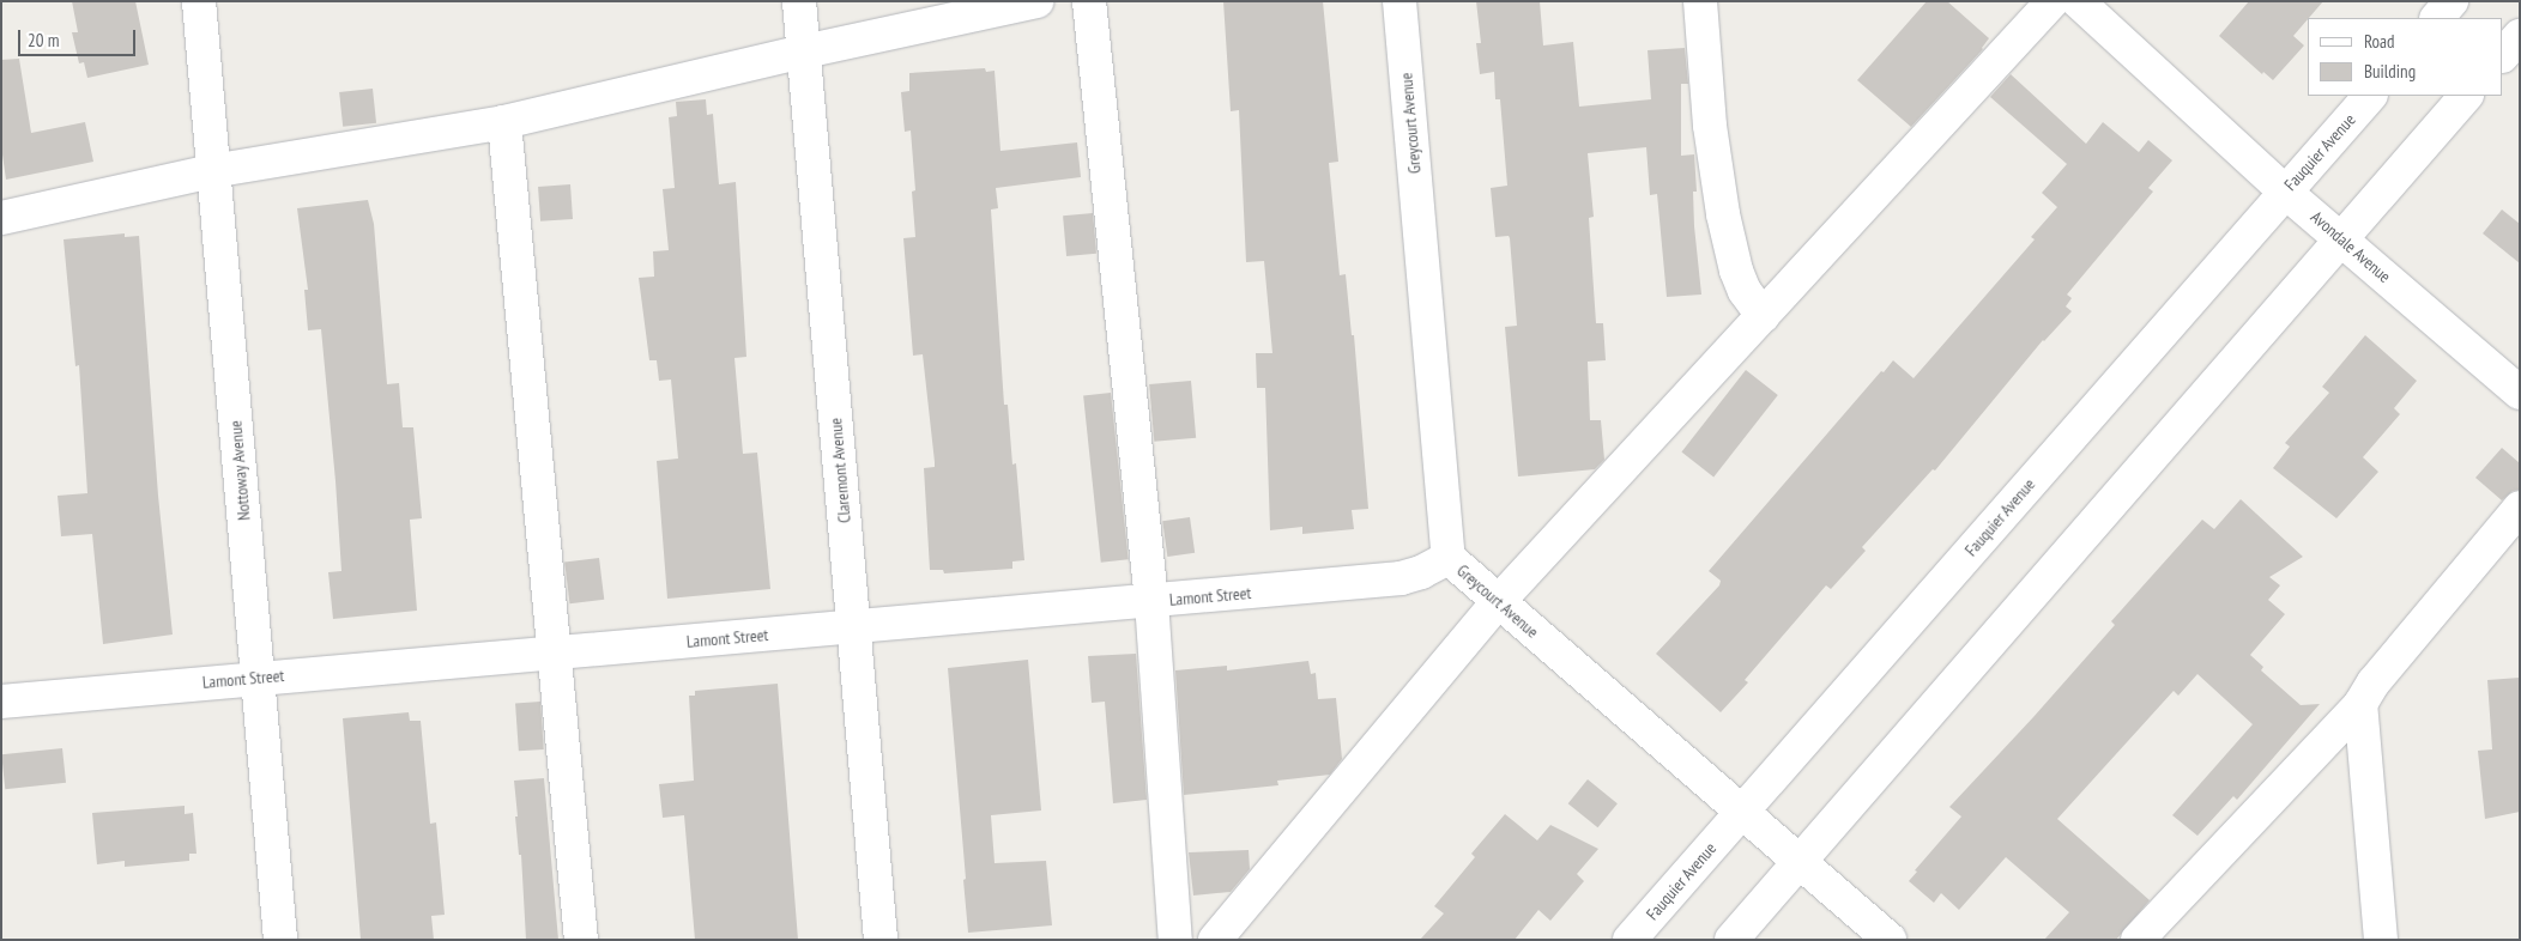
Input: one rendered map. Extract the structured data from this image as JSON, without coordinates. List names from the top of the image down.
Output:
{
  "streets": {
    "street": [
      "Greycourt Avenue",
      "Fauquier Avenue",
      "Avondale Avenue",
      "Nottoway Avenue",
      "Claremont Avenue",
      "Lamont Street"
    ]
  },
  "crossings": [
    ["Greycourt Avenue", "Fauquier Avenue"],
    ["Greycourt Avenue", "Lamont Street"],
    ["Fauquier Avenue", "Avondale Avenue"],
    ["Nottoway Avenue", "Lamont Street"],
    ["Claremont Avenue", "Lamont Street"]
  ],
  "legend": ["Road", "Building"],
  "scale_bar": "20 m"
}
